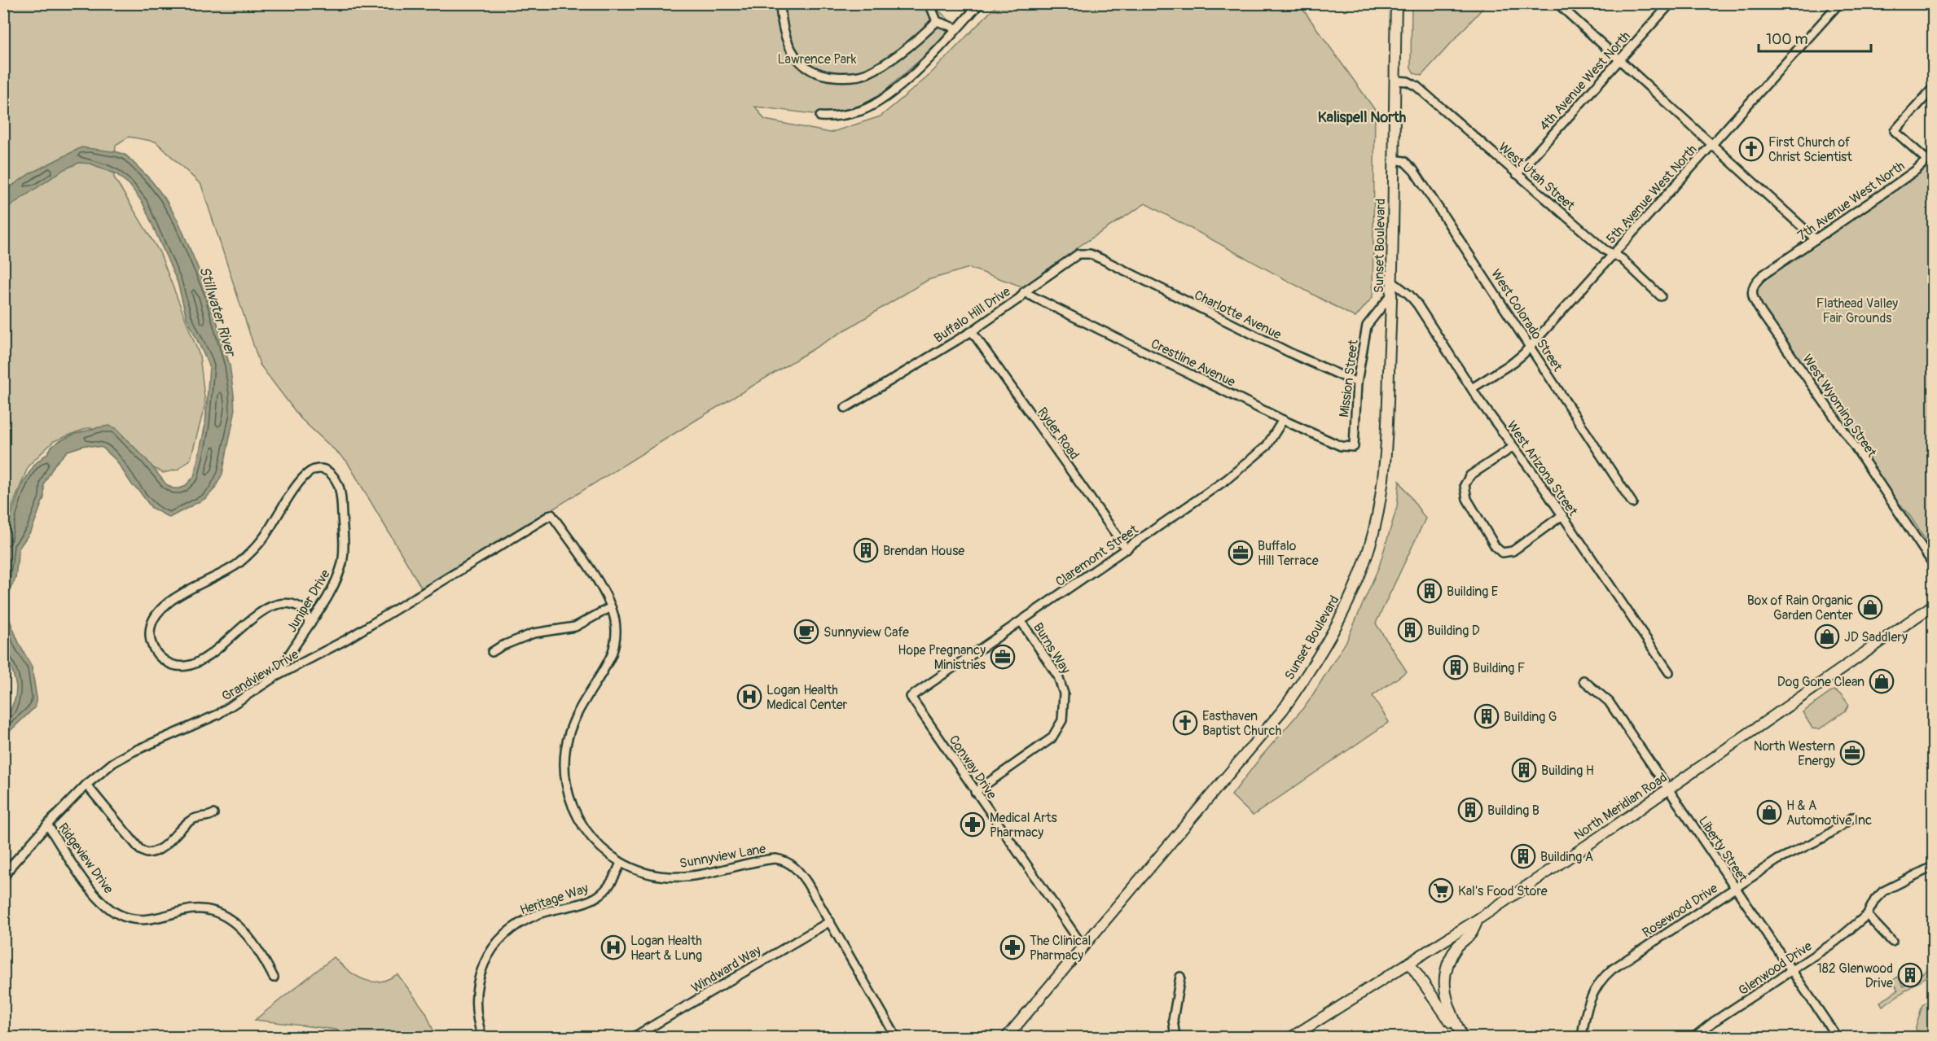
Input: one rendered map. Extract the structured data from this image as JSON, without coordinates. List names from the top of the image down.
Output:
{
  "streets": {
    "main road": ["Sunset Boulevard", "North Meridian Road"],
    "street": [
      "4th Avenue West North",
      "West Utah Street",
      "5th Avenue West North",
      "7th Avenue West North",
      "Buffalo Hill Drive",
      "Charlotte Avenue",
      "West Colorado Street",
      "Crestline Avenue",
      "Mission Street",
      "West Wyoming Street",
      "Ryder Road",
      "West Arizona Street",
      "Claremont Street",
      "Juniper Drive",
      "Burns Way",
      "Grandview Drive",
      "Conway Drive",
      "Liberty Street",
      "Sunnyview Lane",
      "Ridgeview Drive",
      "Heritage Way",
      "Rosewood Drive",
      "Glenwood Drive",
      "Windward Way"
    ]
  },
  "crossings": [
    ["4th Avenue West North", "West Utah Street"],
    ["West Utah Street", "5th Avenue West North"],
    ["West Utah Street", "Sunset Boulevard"],
    ["5th Avenue West North", "West Colorado Street"],
    ["5th Avenue West North", "West Arizona Street"],
    ["7th Avenue West North", "West Wyoming Street"],
    ["Sunset Boulevard", "West Colorado Street"],
    ["Sunset Boulevard", "Mission Street"],
    ["Sunset Boulevard", "West Arizona Street"],
    ["Sunset Boulevard", "Conway Drive"],
    ["Buffalo Hill Drive", "Charlotte Avenue"],
    ["Buffalo Hill Drive", "Crestline Avenue"],
    ["Buffalo Hill Drive", "Ryder Road"],
    ["Charlotte Avenue", "Mission Street"],
    ["Crestline Avenue", "Mission Street"],
    ["Crestline Avenue", "Claremont Street"],
    ["Ryder Road", "Claremont Street"],
    ["Claremont Street", "Burns Way"],
    ["Claremont Street", "Conway Drive"],
    ["Juniper Drive", "Grandview Drive"],
    ["Burns Way", "Conway Drive"],
    ["Grandview Drive", "Sunnyview Lane"],
    ["Grandview Drive", "Ridgeview Drive"],
    ["North Meridian Road", "Liberty Street"],
    ["Liberty Street", "Rosewood Drive"],
    ["Liberty Street", "Glenwood Drive"],
    ["Sunnyview Lane", "Heritage Way"],
    ["Sunnyview Lane", "Windward Way"]
  ],
  "districts": ["Kalispell North"],
  "water": ["Stillwater River"],
  "parks": ["Lawrence Park", "Flathead Valley Fair Grounds"],
  "places": {
    "church": ["First Church of Christ Scientist", "Easthaven Baptist Church"],
    "building": [
      "Brendan House",
      "Building E",
      "Building D",
      "Building F",
      "Building G",
      "Building H",
      "Building B",
      "Building A",
      "182 Glenwood Drive"
    ],
    "office": ["Buffalo Hill Terrace", "Hope Pregnancy Ministries", "North Western Energy"],
    "shop": [
      "Box of Rain Organic Garden Center",
      "JD Saddlery",
      "Dog Gone Clean",
      "H & A Automotive Inc"
    ],
    "cafe": ["Sunnyview Cafe"],
    "hospital": ["Logan Health Medical Center", "Logan Health Heart & Lung"],
    "pharmacy": ["Medical Arts Pharmacy", "The Clinical Pharmacy"],
    "supermarket": ["Kal's Food Store"]
  },
  "scale_bar": "100 m"
}
